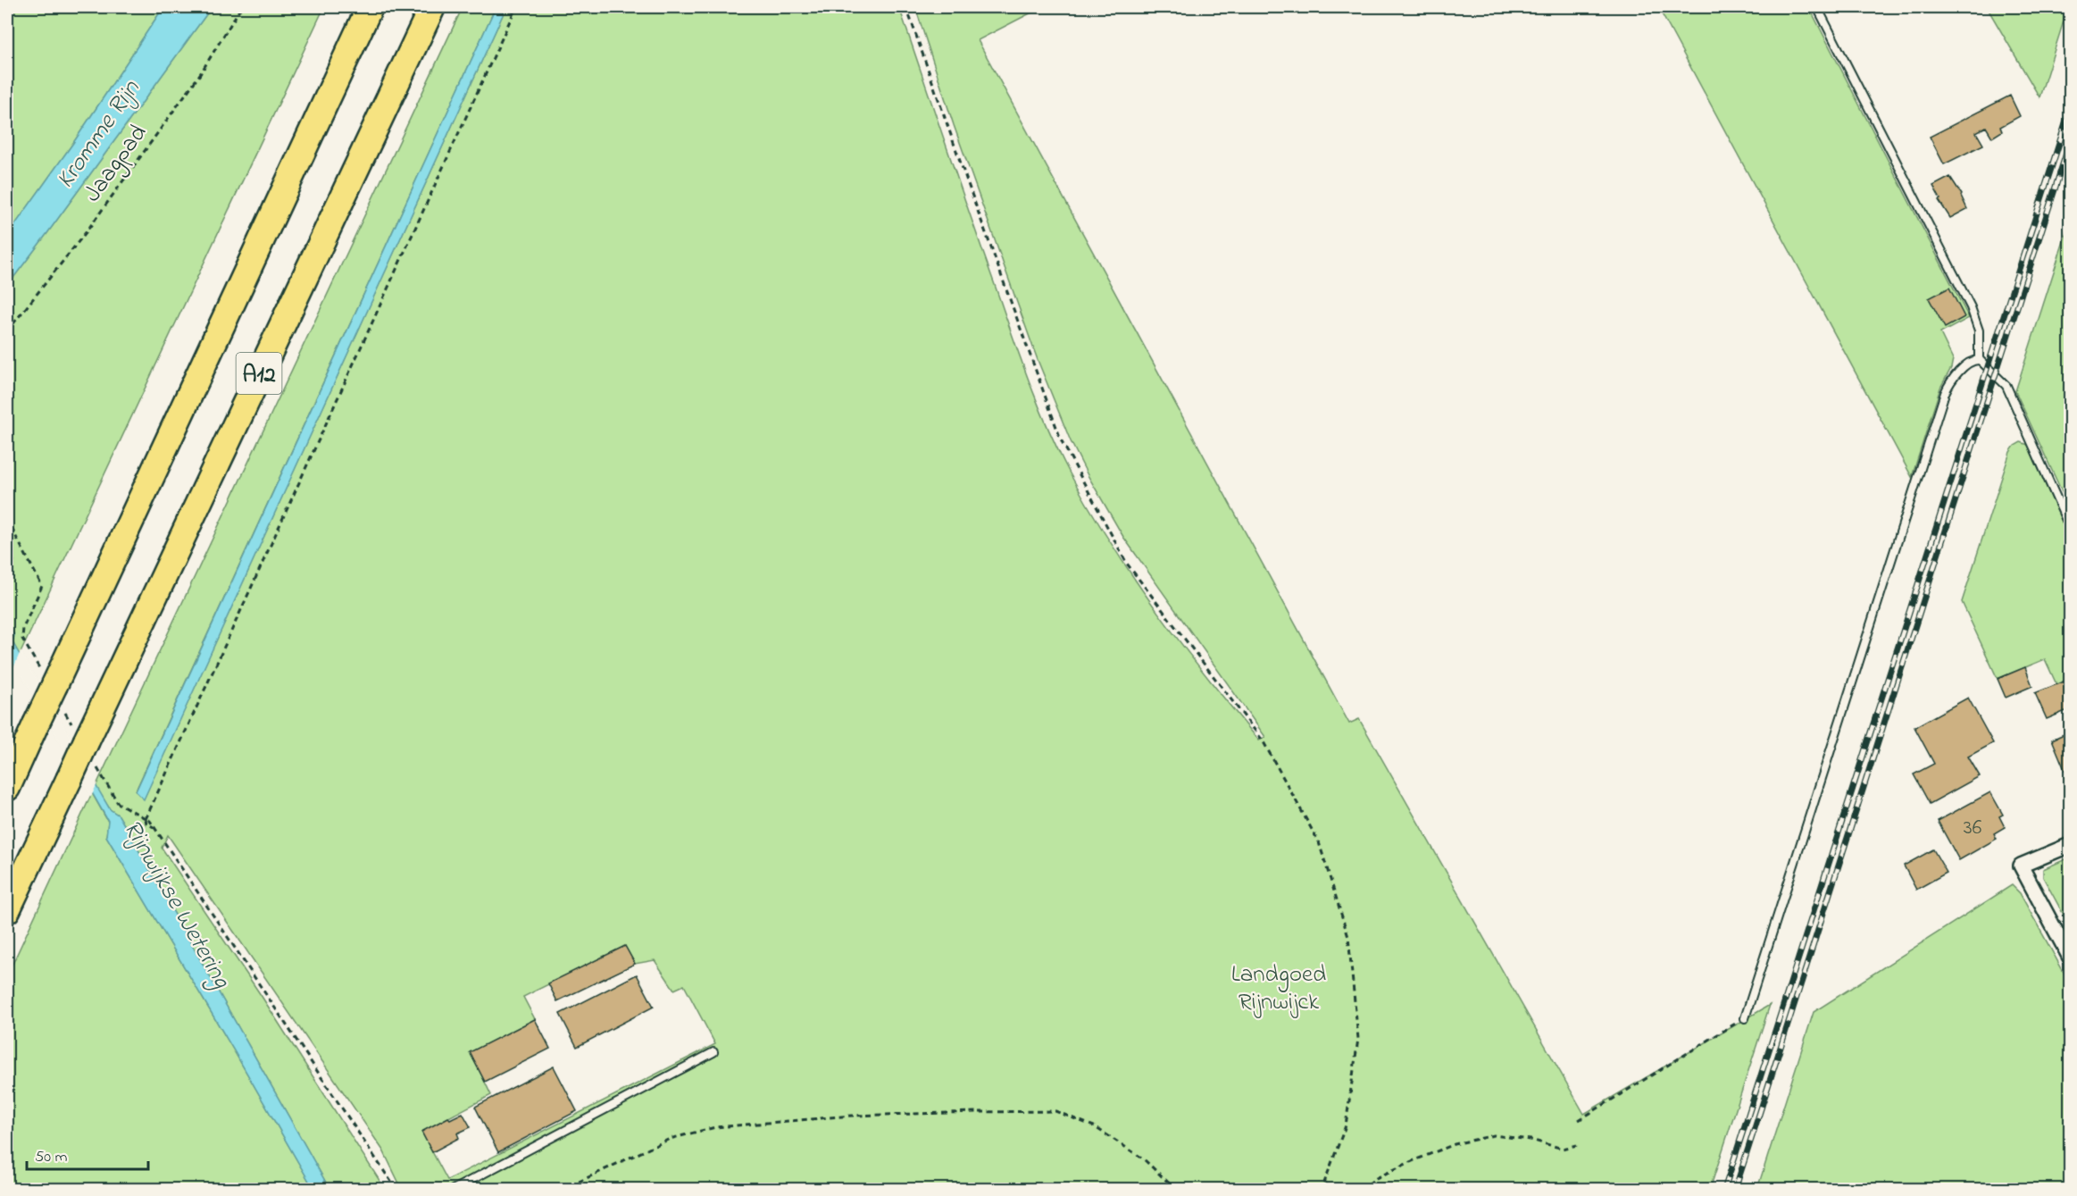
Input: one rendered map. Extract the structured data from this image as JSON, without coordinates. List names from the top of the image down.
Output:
{
  "streets": {
    "highway": ["A12"],
    "path": ["Jaagpad"]
  },
  "water": ["Kromme Rijn", "Rijnwijkse Wetering"],
  "parks": ["Landgoed Rijnwijck"],
  "house_numbers": ["36"],
  "scale_bar": "50 m"
}
